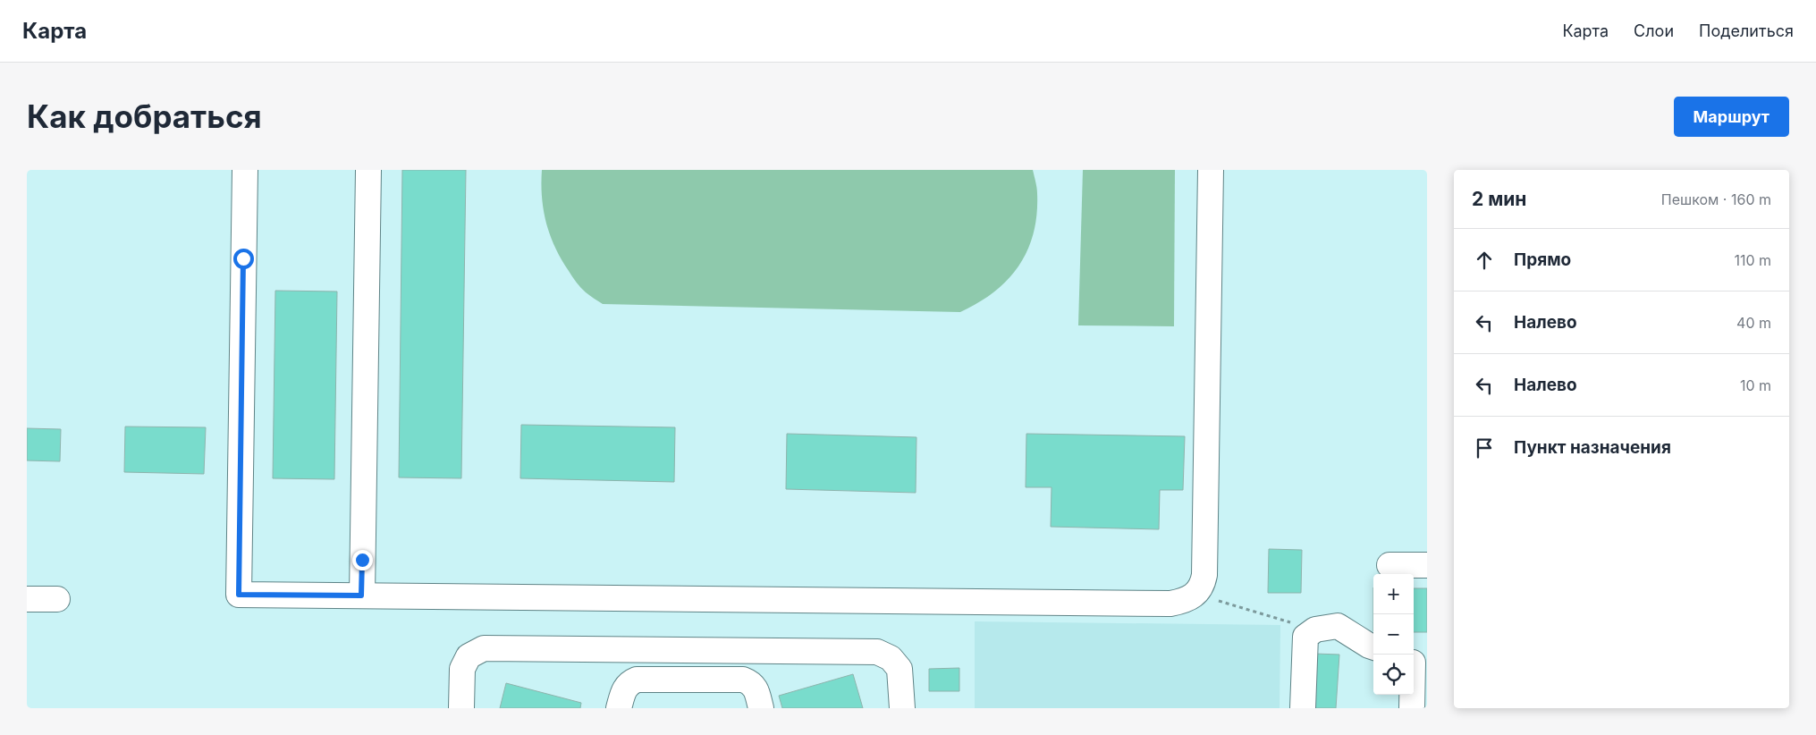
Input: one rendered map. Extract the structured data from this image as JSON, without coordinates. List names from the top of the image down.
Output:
{
  "page": {
    "header": "Карта",
    "nav": ["Карта", "Слои", "Поделиться"],
    "buttons": "Маршрут",
    "title": "Как добраться",
    "heading": ["2 мин", "Пешком · 160 m"],
    "list": [
      ["Прямо", "110 m"],
      ["Налево", "40 m"],
      ["Налево", "10 m"],
      "Пункт назначения"
    ],
    "map_buttons": ["+", "−"]
  }
}
